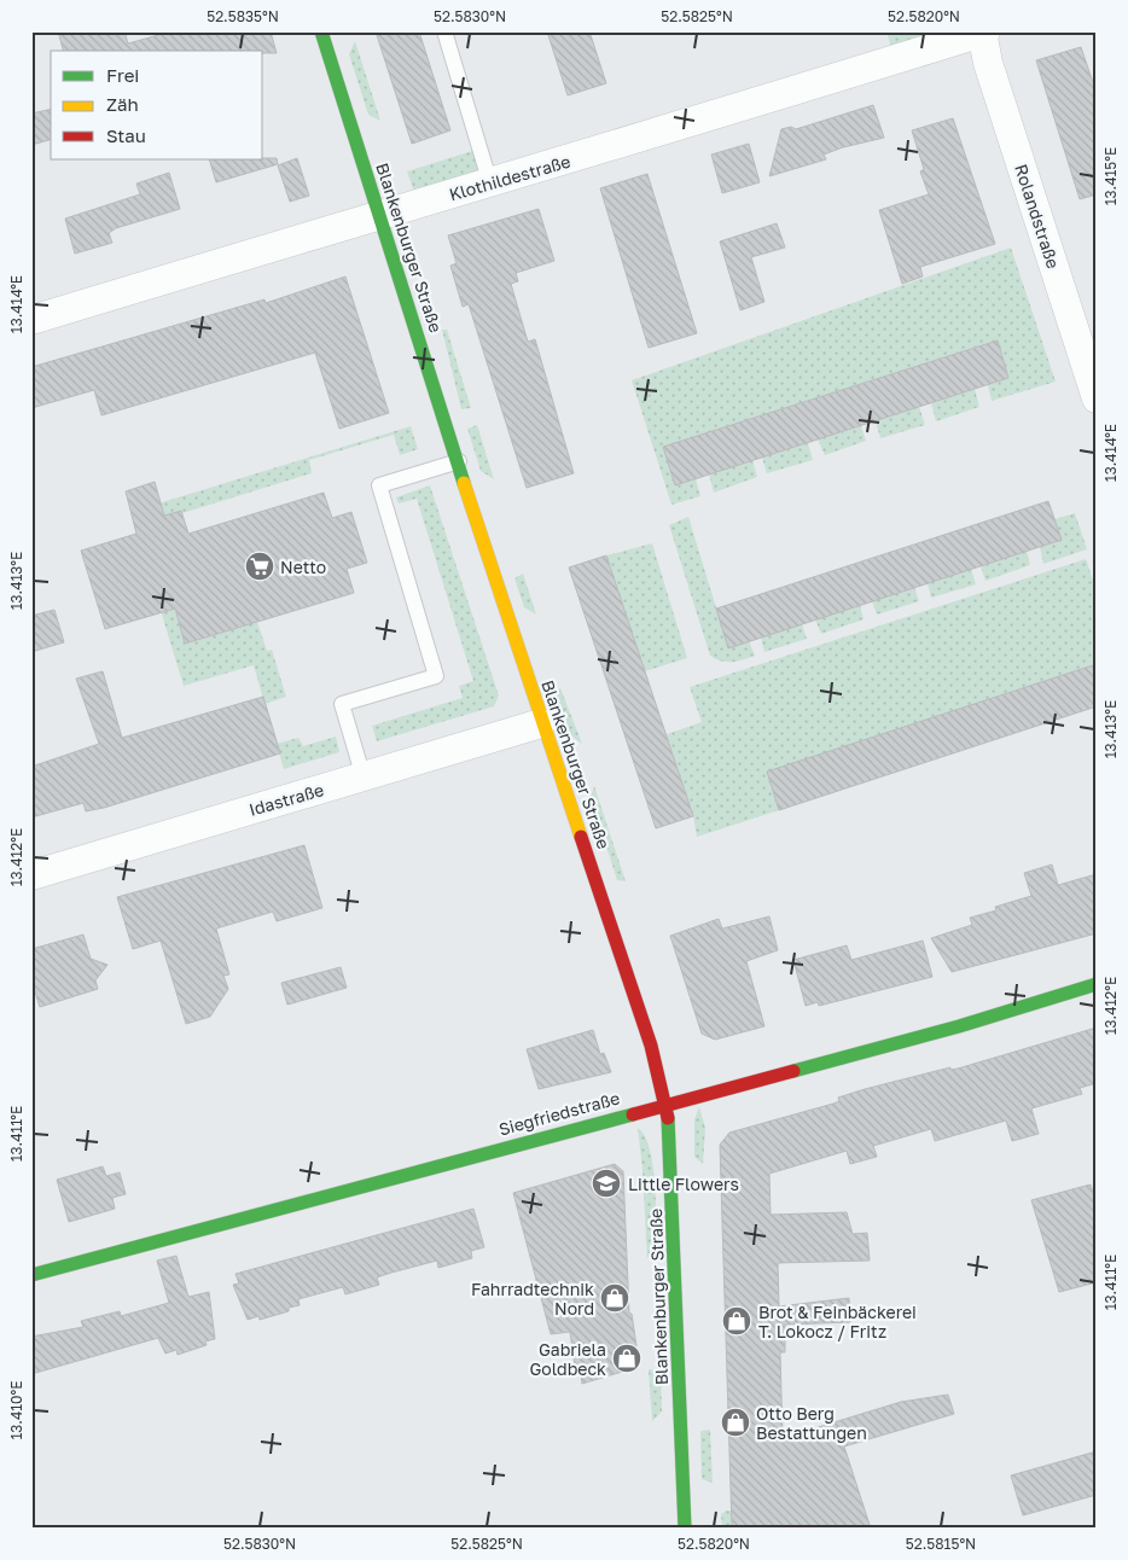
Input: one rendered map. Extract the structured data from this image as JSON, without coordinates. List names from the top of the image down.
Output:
{
  "streets": {
    "main road": ["Blankenburger Straße", "Siegfriedstraße"],
    "street": ["Klothildestraße", "Rolandstraße", "Idastraße"]
  },
  "crossings": [
    ["Klothildestraße", "Rolandstraße"],
    ["Klothildestraße", "Blankenburger Straße"],
    ["Blankenburger Straße", "Idastraße"],
    ["Blankenburger Straße", "Siegfriedstraße"]
  ],
  "places": {
    "supermarket": ["Netto"],
    "school or university": ["Little Flowers"],
    "shop": [
      "Fahrradtechnik Nord",
      "Brot & Feinbäckerei T. Lokocz / Fritz",
      "Gabriela Goldbeck",
      "Otto Berg Bestattungen"
    ]
  },
  "legend": ["Frei", "Zäh", "Stau"],
  "coordinates": [
    "52.5835°N",
    "52.5830°N",
    "52.5825°N",
    "52.5820°N",
    "13.415°E",
    "13.414°E",
    "13.413°E",
    "13.412°E",
    "13.411°E",
    "13.410°E",
    "52.5815°N"
  ]
}
